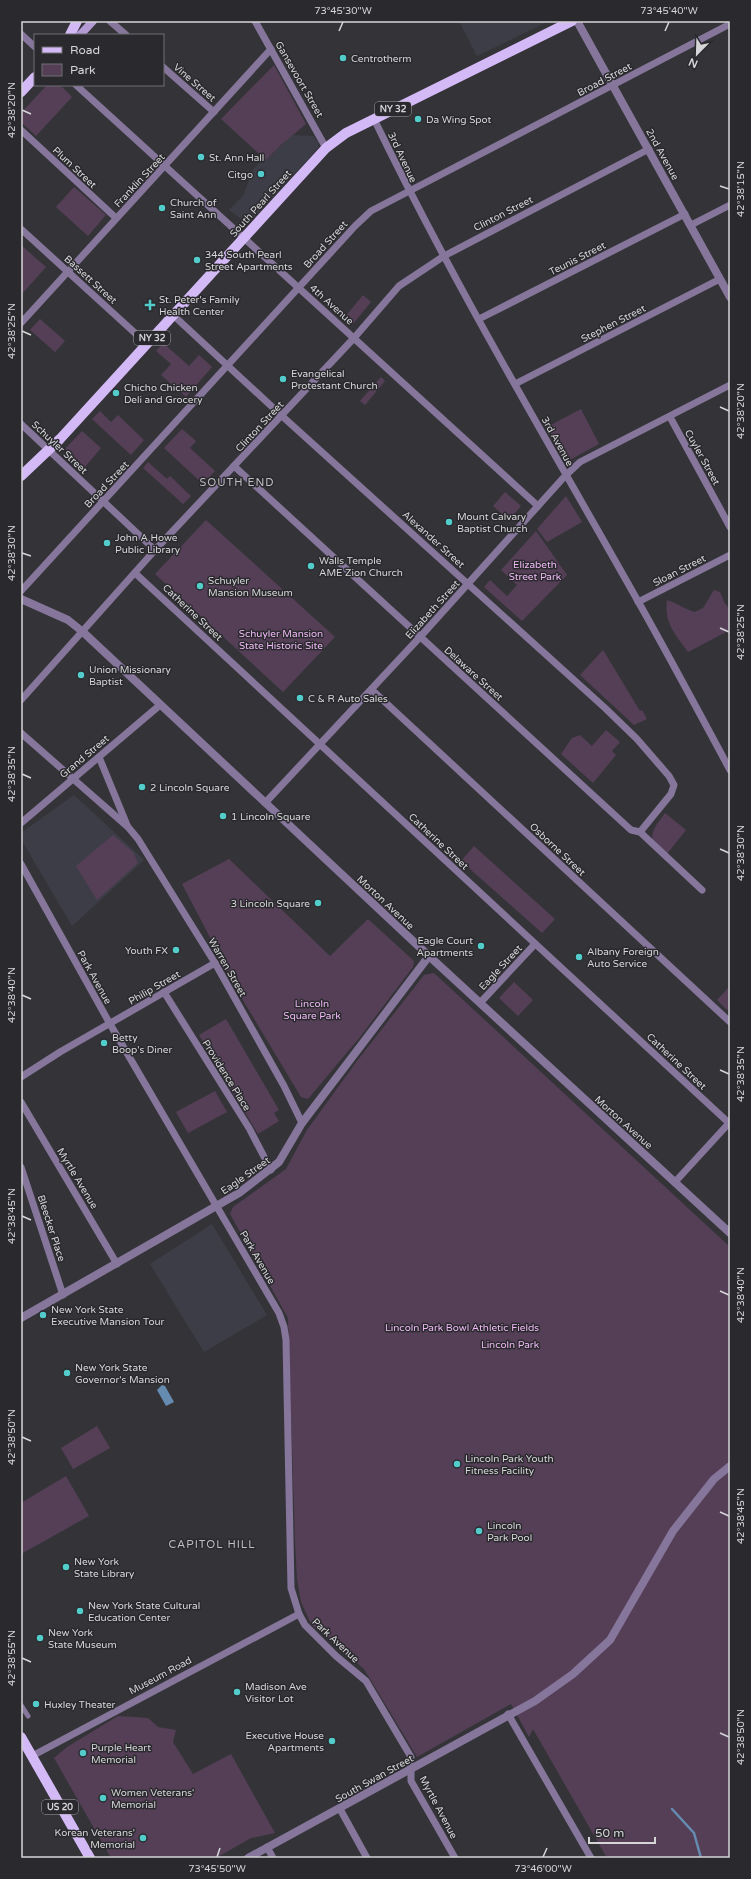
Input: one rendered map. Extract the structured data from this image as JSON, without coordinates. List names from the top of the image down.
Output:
{
  "streets": {
    "main road": ["NY 32", "South Pearl Street", "US 20"],
    "street": [
      "Gansevoort Street",
      "Broad Street",
      "Vine Street",
      "2nd Avenue",
      "3rd Avenue",
      "Plum Street",
      "Franklin Street",
      "Clinton Street",
      "Teunis Street",
      "Bassett Street",
      "4th Avenue",
      "Stephen Street",
      "Schuyler Street",
      "Cuyler Street",
      "Alexander Street",
      "Sloan Street",
      "Elizabeth Street",
      "Catherine Street",
      "Delaware Street",
      "Grand Street",
      "Osborne Street",
      "Morton Avenue",
      "Warren Street",
      "Eagle Street",
      "Park Avenue",
      "Philip Street",
      "Providence Place",
      "Myrtle Avenue",
      "Bleecker Place",
      "Museum Road",
      "South Swan Street"
    ]
  },
  "crossings": [
    ["Gansevoort Street", "Franklin Street"],
    ["Gansevoort Street", "South Pearl Street"],
    ["Broad Street", "2nd Avenue"],
    ["Broad Street", "3rd Avenue"],
    ["Broad Street", "4th Avenue"],
    ["Broad Street", "Schuyler Street"],
    ["Broad Street", "Alexander Street"],
    ["Vine Street", "Franklin Street"],
    ["2nd Avenue", "Clinton Street"],
    ["2nd Avenue", "Teunis Street"],
    ["2nd Avenue", "Stephen Street"],
    ["3rd Avenue", "South Pearl Street"],
    ["3rd Avenue", "Clinton Street"],
    ["3rd Avenue", "Teunis Street"],
    ["3rd Avenue", "Stephen Street"],
    ["3rd Avenue", "Sloan Street"],
    ["3rd Avenue", "Elizabeth Street"],
    ["Plum Street", "Franklin Street"],
    ["Franklin Street", "Bassett Street"],
    ["Franklin Street", "4th Avenue"],
    ["South Pearl Street", "Bassett Street"],
    ["South Pearl Street", "4th Avenue"],
    ["South Pearl Street", "Schuyler Street"],
    ["South Pearl Street", "Alexander Street"],
    ["Clinton Street", "4th Avenue"],
    ["Clinton Street", "Schuyler Street"],
    ["Clinton Street", "Alexander Street"],
    ["Clinton Street", "Catherine Street"],
    ["Clinton Street", "Delaware Street"],
    ["Clinton Street", "Morton Avenue"],
    ["4th Avenue", "Elizabeth Street"],
    ["Cuyler Street", "Elizabeth Street"],
    ["Alexander Street", "Elizabeth Street"],
    ["Alexander Street", "Delaware Street"],
    ["Elizabeth Street", "Catherine Street"],
    ["Elizabeth Street", "Delaware Street"],
    ["Elizabeth Street", "Osborne Street"],
    ["Elizabeth Street", "Morton Avenue"],
    ["Catherine Street", "Eagle Street"],
    ["Grand Street", "Morton Avenue"],
    ["Grand Street", "Warren Street"],
    ["Morton Avenue", "Eagle Street"],
    ["Warren Street", "Eagle Street"],
    ["Warren Street", "Philip Street"],
    ["Eagle Street", "Park Avenue"],
    ["Eagle Street", "Providence Place"],
    ["Eagle Street", "Myrtle Avenue"],
    ["Eagle Street", "Bleecker Place"],
    ["Park Avenue", "Philip Street"],
    ["Park Avenue", "Myrtle Avenue"],
    ["Park Avenue", "Museum Road"],
    ["Philip Street", "Providence Place"],
    ["Myrtle Avenue", "South Swan Street"],
    ["Museum Road", "US 20"]
  ],
  "districts": ["SOUTH END", "CAPITOL HILL"],
  "parks": [
    "Elizabeth Street Park",
    "Schuyler Mansion State Historic Site",
    "Lincoln Square Park",
    "Lincoln Park Bowl Athletic Fields",
    "Lincoln Park"
  ],
  "places": {
    "other": [
      "Centrotherm",
      "Da Wing Spot",
      "St. Ann Hall",
      "Citgo",
      "Church of Saint Ann",
      "344 South Pearl Street Apartments",
      "Evangelical Protestant Church",
      "Chicho Chicken Deli and Grocery",
      "Mount Calvary Baptist Church",
      "John A Howe Public Library",
      "Walls Temple AME Zion Church",
      "Schuyler Mansion Museum",
      "Union Missionary Baptist",
      "C & R Auto Sales",
      "2 Lincoln Square",
      "1 Lincoln Square",
      "3 Lincoln Square",
      "Eagle Court Apartments",
      "Youth FX",
      "Albany Foreign Auto Service",
      "Betty Boop's Diner",
      "New York State Executive Mansion Tour",
      "New York State Governor's Mansion",
      "Lincoln Park Youth Fitness Facility",
      "Lincoln Park Pool",
      "New York State Library",
      "New York State Cultural Education Center",
      "New York State Museum",
      "Madison Ave Visitor Lot",
      "Huxley Theater",
      "Executive House Apartments",
      "Purple Heart Memorial",
      "Women Veterans' Memorial",
      "Korean Veterans' Memorial"
    ],
    "health": ["St. Peter's Family Health Center"]
  },
  "legend": ["Road", "Park"],
  "scale_bar": "50 m",
  "north": "bottom left",
  "coordinates": [
    "73°45'30\"W",
    "73°45'40\"W",
    "42°38'20\"N",
    "42°38'15\"N",
    "42°38'25\"N",
    "42°38'30\"N",
    "42°38'35\"N",
    "42°38'40\"N",
    "42°38'45\"N",
    "42°38'50\"N",
    "42°38'55\"N",
    "73°45'50\"W",
    "73°46'00\"W"
  ]
}
